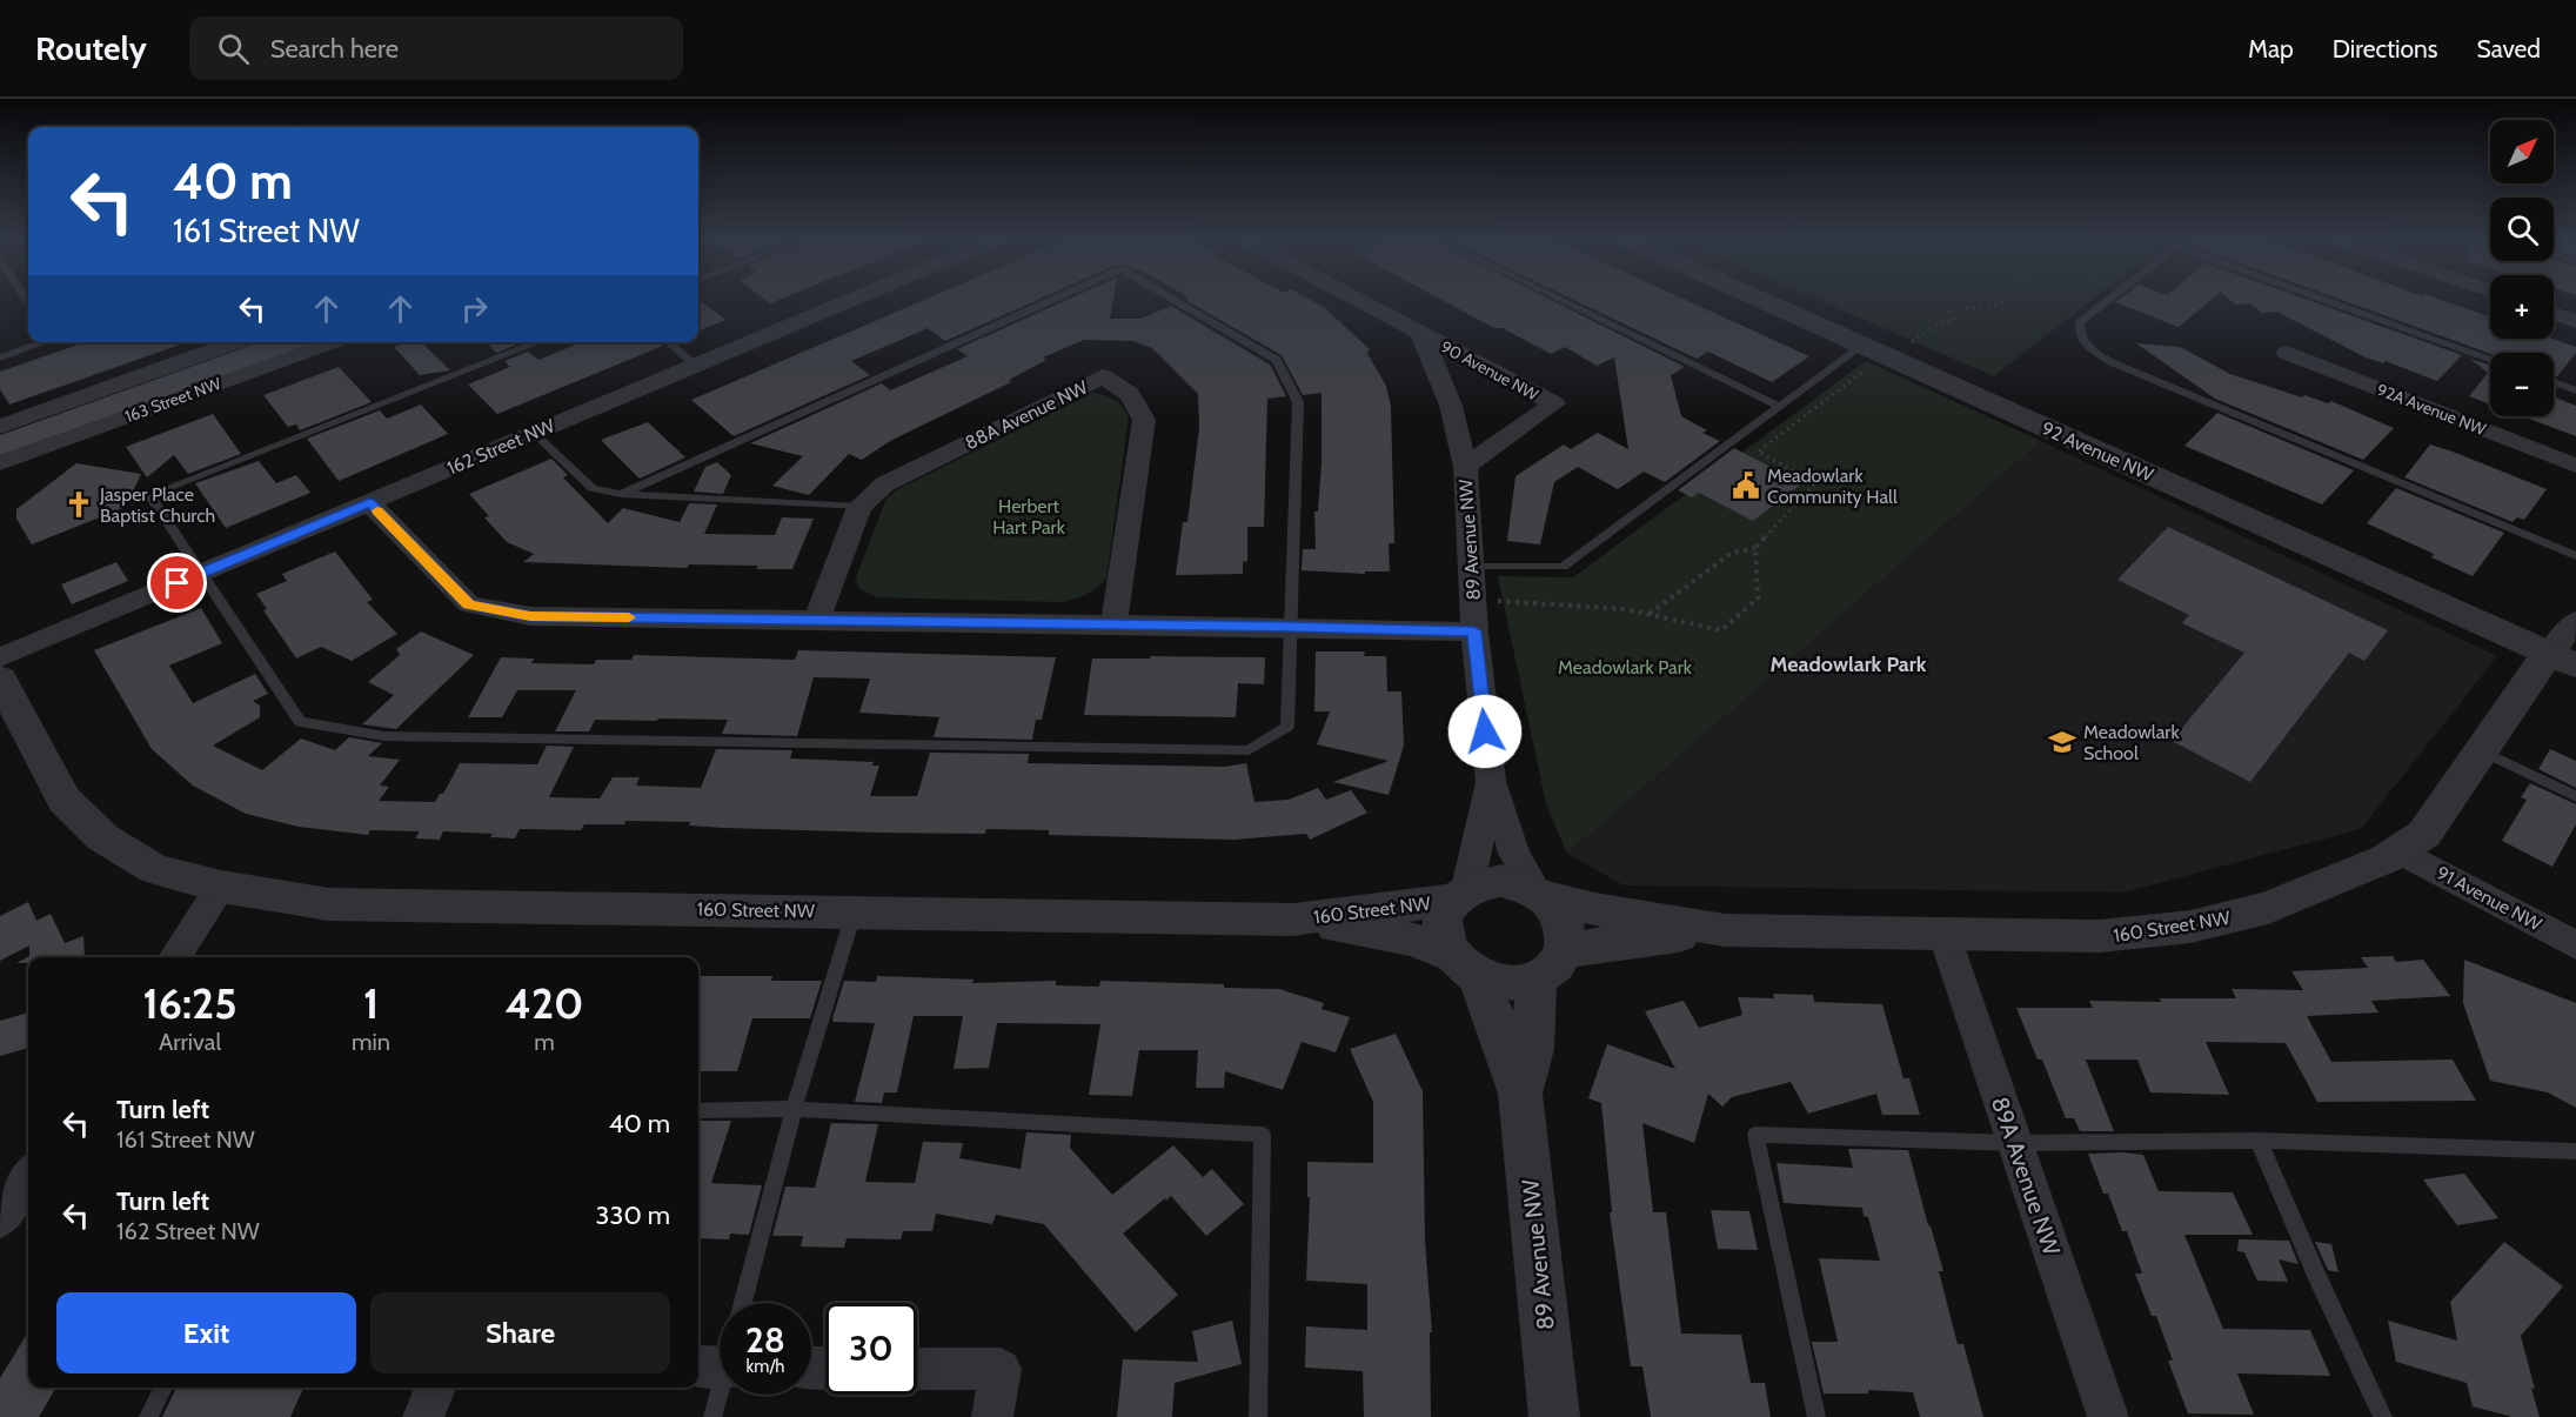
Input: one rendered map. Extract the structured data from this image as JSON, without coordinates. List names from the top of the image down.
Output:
{
  "streets": {
    "main road": ["163 Street NW"],
    "street": [
      "90 Avenue NW",
      "92A Avenue NW",
      "88A Avenue NW",
      "162 Street NW",
      "92 Avenue NW",
      "89 Avenue NW",
      "91 Avenue NW",
      "160 Street NW",
      "89A Avenue NW"
    ]
  },
  "crossings": [
    ["90 Avenue NW", "89 Avenue NW"],
    ["92 Avenue NW", "160 Street NW"],
    ["89 Avenue NW", "160 Street NW"],
    ["91 Avenue NW", "160 Street NW"],
    ["160 Street NW", "89A Avenue NW"]
  ],
  "districts": ["Meadowlark Park"],
  "parks": ["Herbert Hart Park", "Meadowlark Park"],
  "places": {
    "public building": ["Meadowlark Community Hall"],
    "church": ["Jasper Place Baptist Church"],
    "school or university": ["Meadowlark School"]
  },
  "north": "top right",
  "page": {
    "header": "Routely",
    "search": "Search here",
    "nav": ["Map", "Directions", "Saved"],
    "map_buttons": ["+", "−"],
    "turn": ["40 m", "161 Street NW"],
    "eta": [
      "16:25",
      "Arrival",
      "1",
      "min",
      "420",
      "m"
    ],
    "list": [
      {
        "name": "Turn left",
        "note": "161 Street NW",
        "value": "40 m"
      },
      {
        "name": "Turn left",
        "note": "162 Street NW",
        "value": "330 m"
      }
    ],
    "buttons": ["Exit", "Share"],
    "speed": "28 km/h",
    "limit": "30"
  }
}
